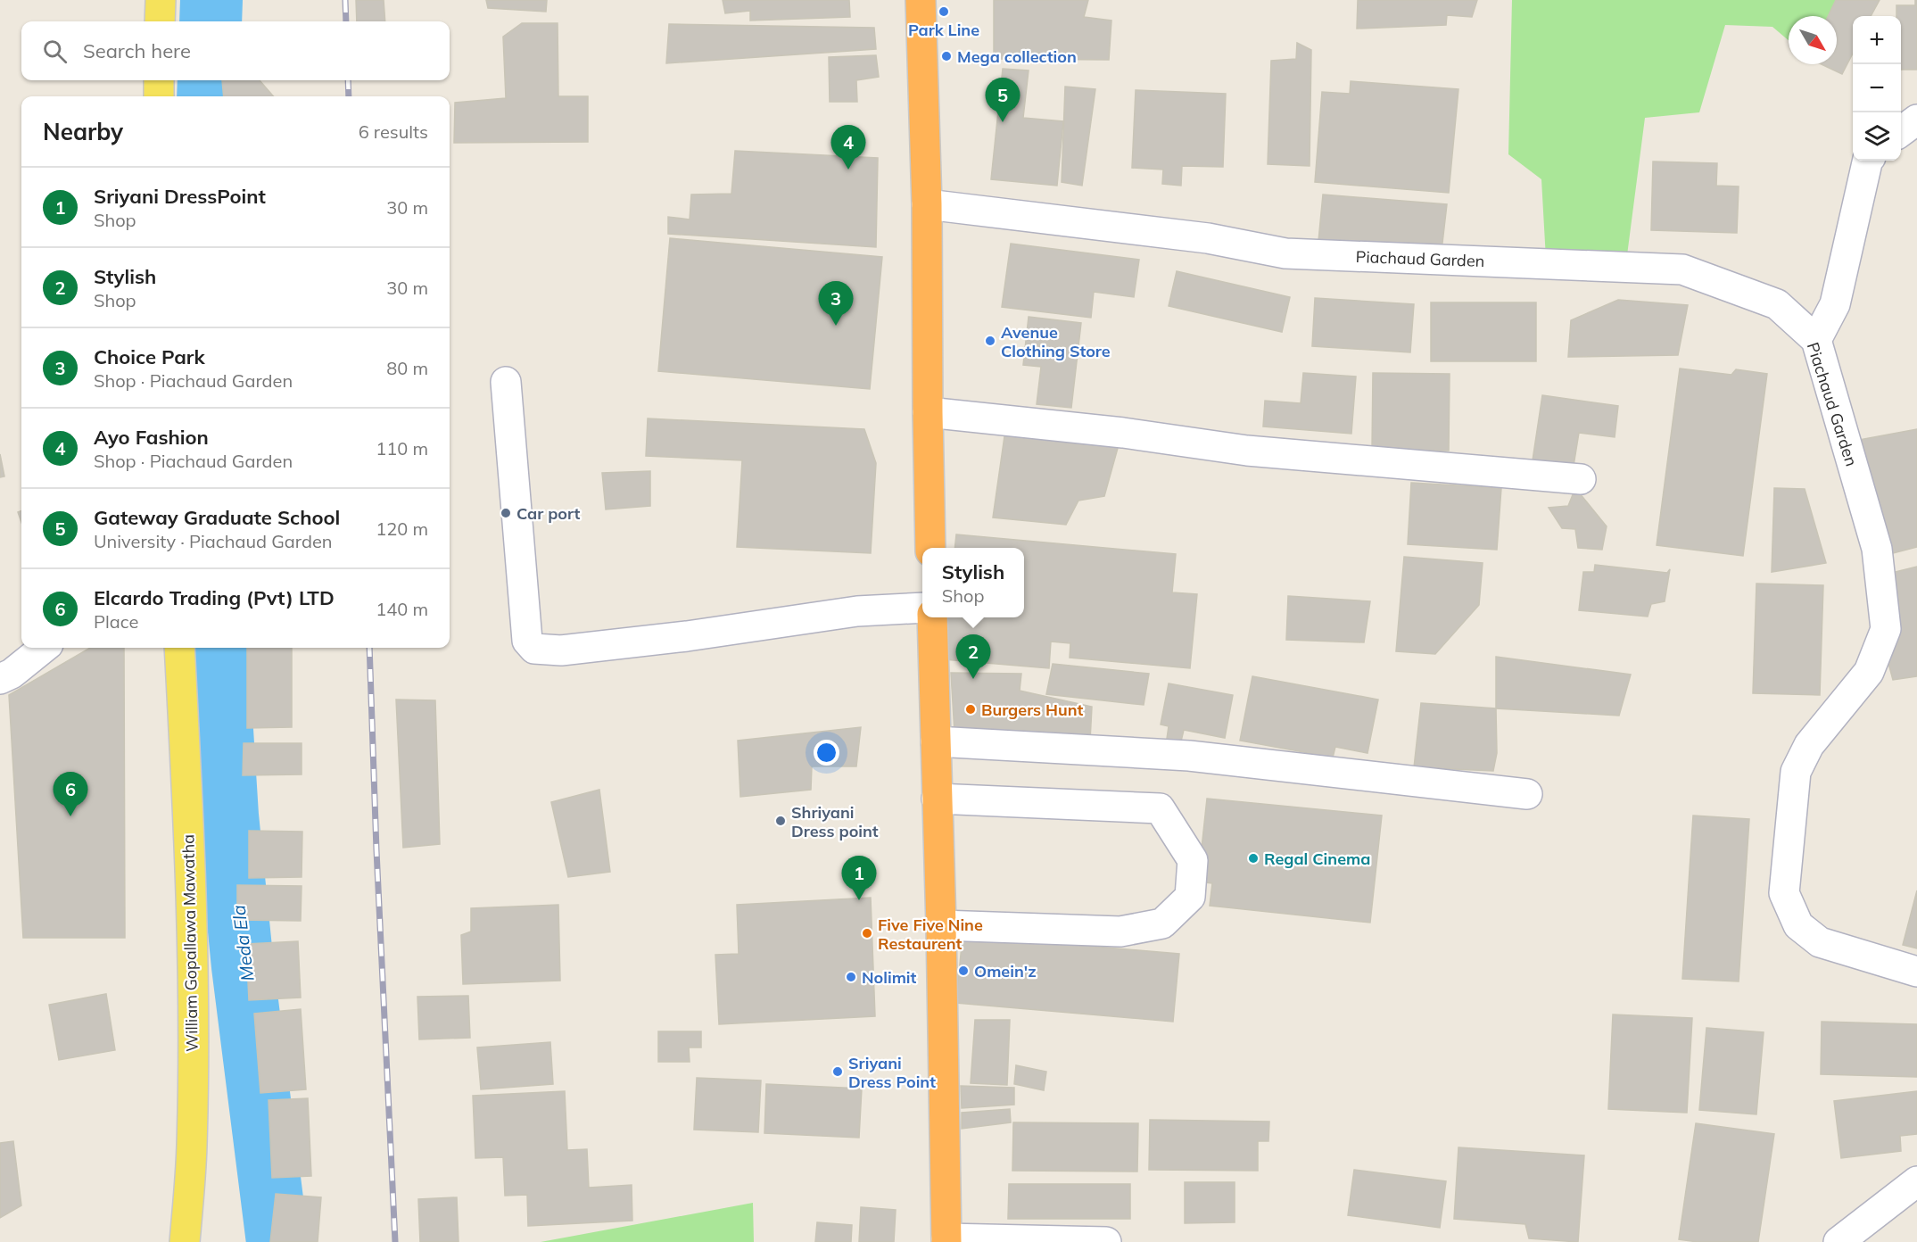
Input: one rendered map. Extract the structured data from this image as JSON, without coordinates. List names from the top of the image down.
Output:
{
  "streets": {
    "main road": ["William Gopallawa Mawatha"],
    "street": ["Piachaud Garden"]
  },
  "water": ["Meda Ela"],
  "places": [
    "Park Line",
    "Mega collection",
    "Avenue Clothing Store",
    "Car port",
    "Burgers Hunt",
    "Shriyani Dress point",
    "Regal Cinema",
    "Five Five Nine Restaurent",
    "Omein'z",
    "Nolimit",
    "Sriyani Dress Point"
  ],
  "north": "bottom right",
  "page": {
    "map_buttons": ["+", "−"],
    "search": "Search here",
    "pins": [
      "5",
      "4",
      "3",
      "2",
      "6",
      "1"
    ],
    "heading": ["Nearby", "6 results"],
    "list": [
      {
        "mark": "1",
        "name": "Sriyani DressPoint",
        "note": "Shop",
        "value": "30 m"
      },
      {
        "mark": "2",
        "name": "Stylish",
        "note": "Shop",
        "value": "30 m"
      },
      {
        "mark": "3",
        "name": "Choice Park",
        "note": "Shop · Piachaud Garden",
        "value": "80 m"
      },
      {
        "mark": "4",
        "name": "Ayo Fashion",
        "note": "Shop · Piachaud Garden",
        "value": "110 m"
      },
      {
        "mark": "5",
        "name": "Gateway Graduate School",
        "note": "University · Piachaud Garden",
        "value": "120 m"
      },
      {
        "mark": "6",
        "name": "Elcardo Trading (Pvt) LTD",
        "note": "Place",
        "value": "140 m"
      }
    ],
    "popup": ["Stylish", "Shop"]
  }
}
